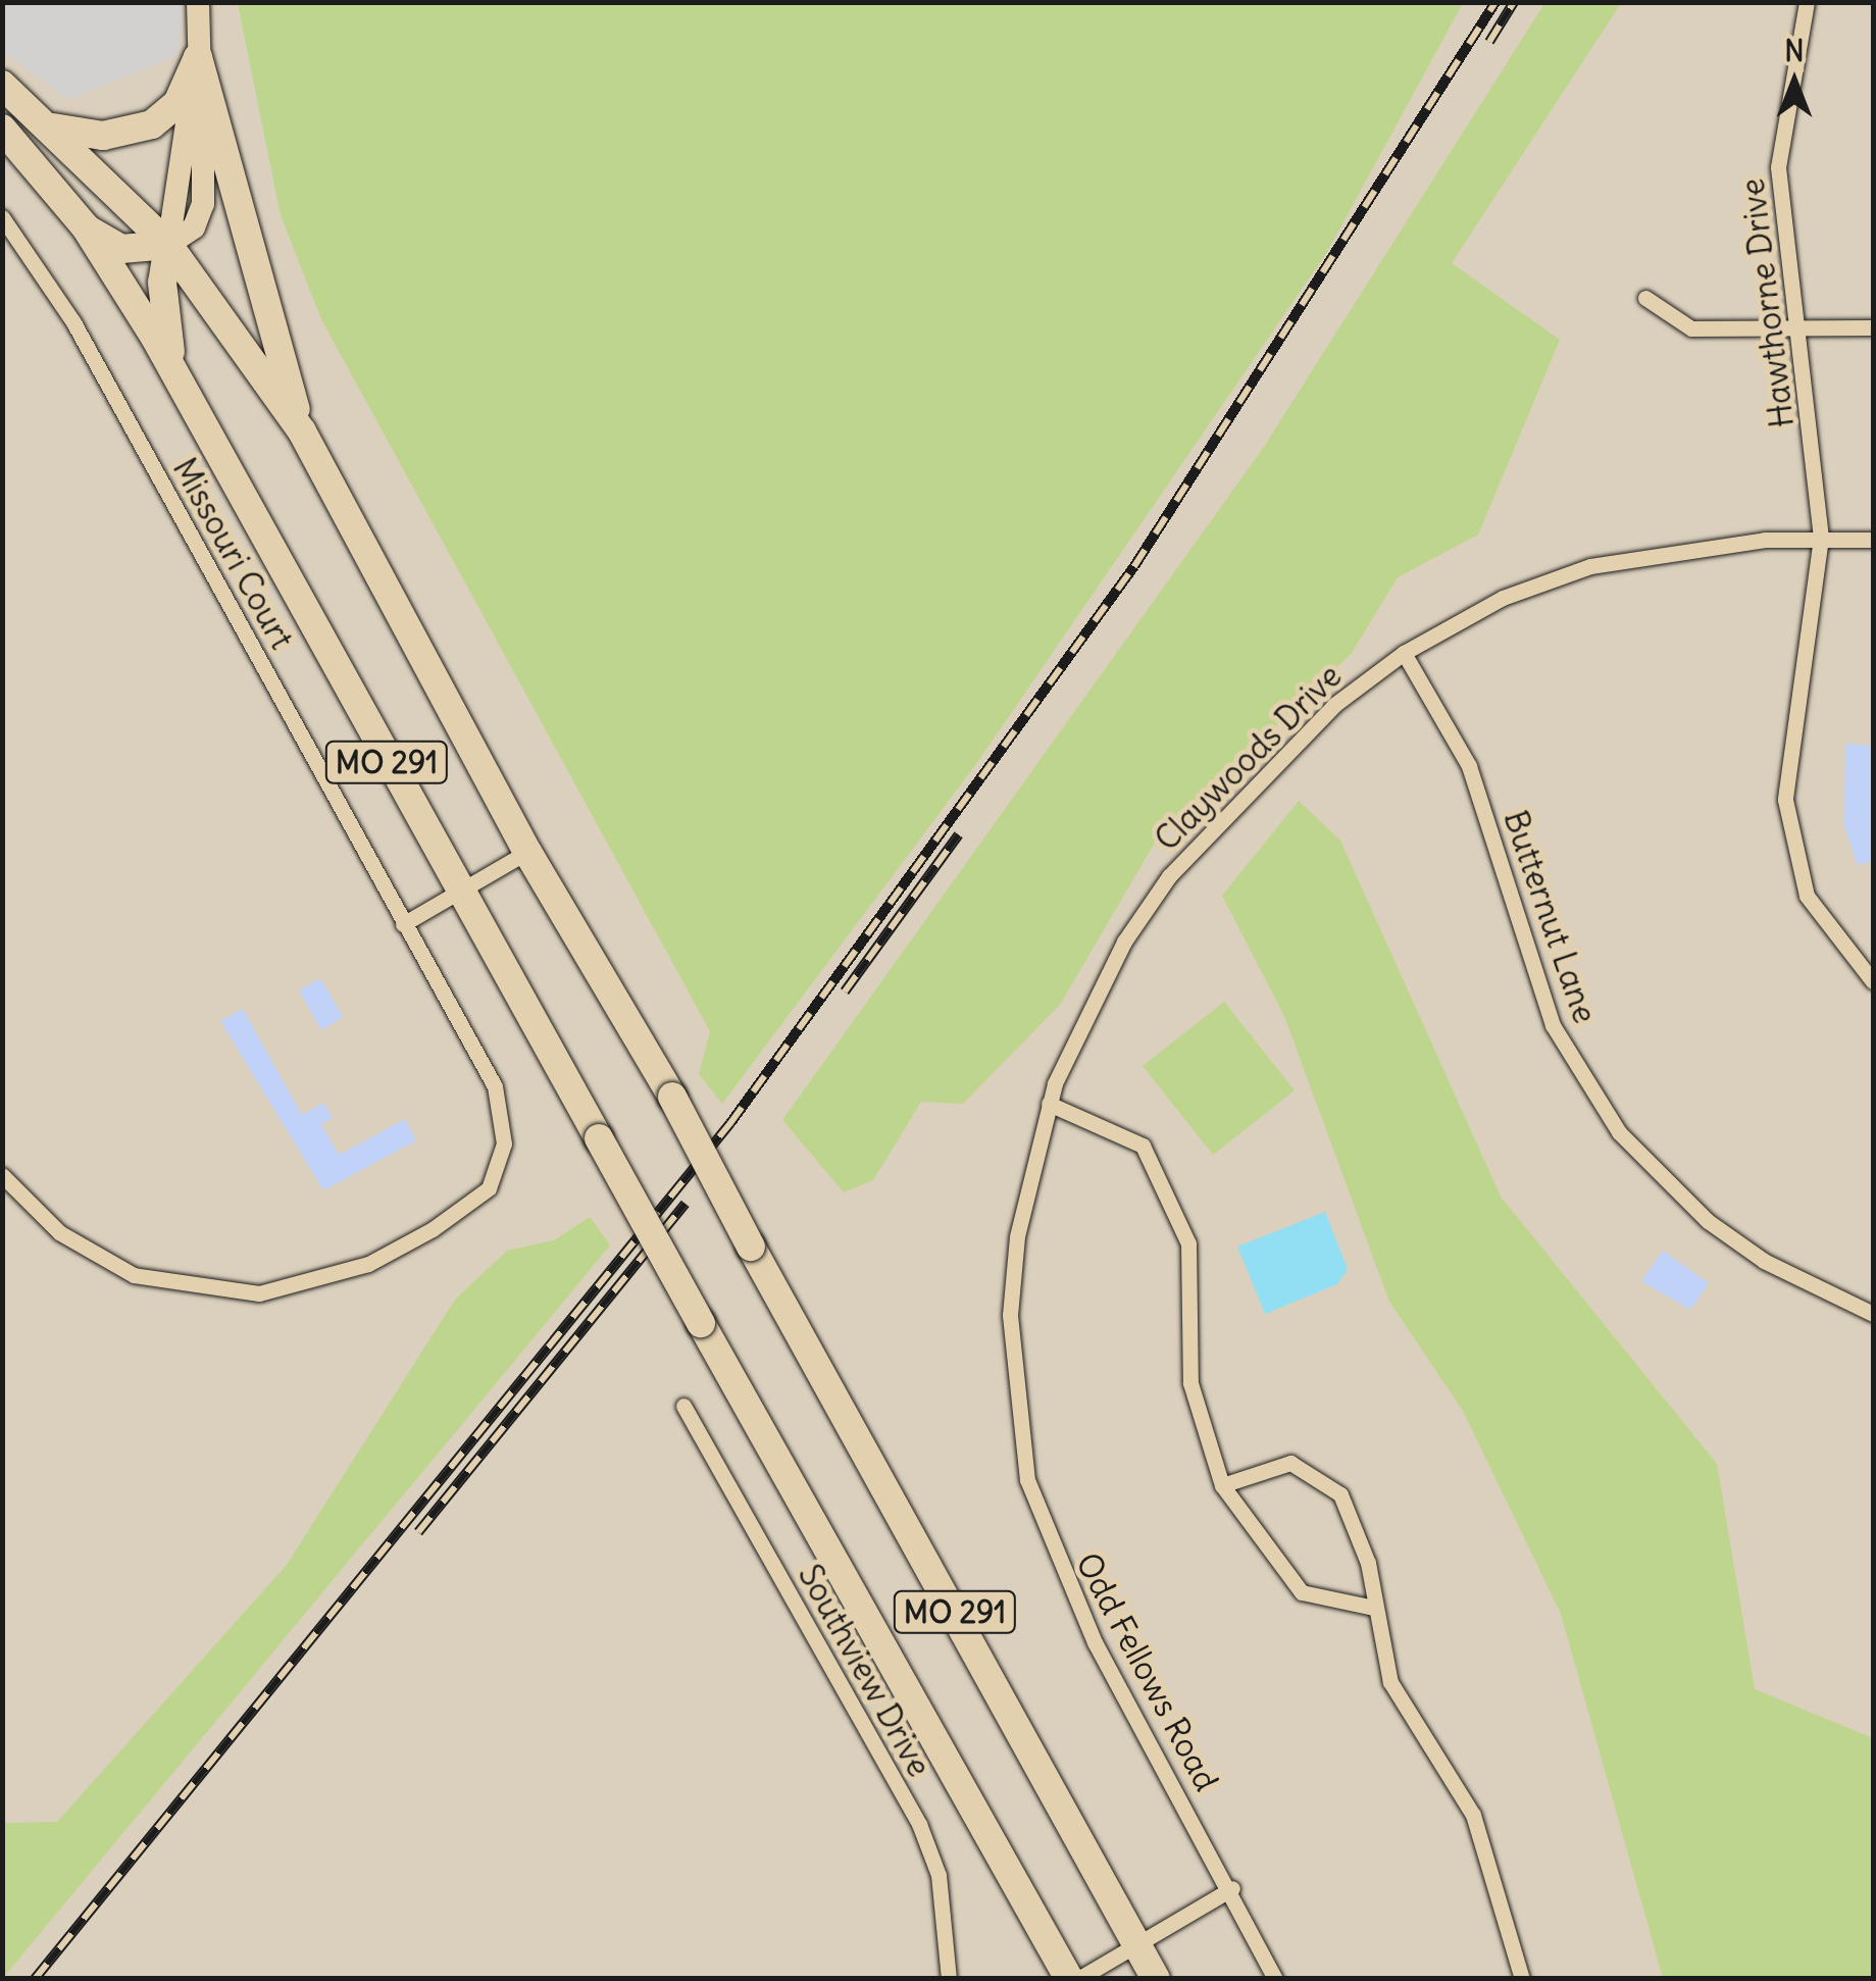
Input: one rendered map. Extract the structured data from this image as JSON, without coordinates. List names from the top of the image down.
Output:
{
  "streets": {
    "highway": ["MO 291"],
    "street": [
      "Hawthorne Drive",
      "Missouri Court",
      "Claywoods Drive",
      "Butternut Lane",
      "Southview Drive",
      "Odd Fellows Road"
    ]
  },
  "crossings": [
    ["Hawthorne Drive", "Claywoods Drive"],
    ["Claywoods Drive", "Butternut Lane"],
    ["Claywoods Drive", "Odd Fellows Road"]
  ],
  "north": "top"
}
